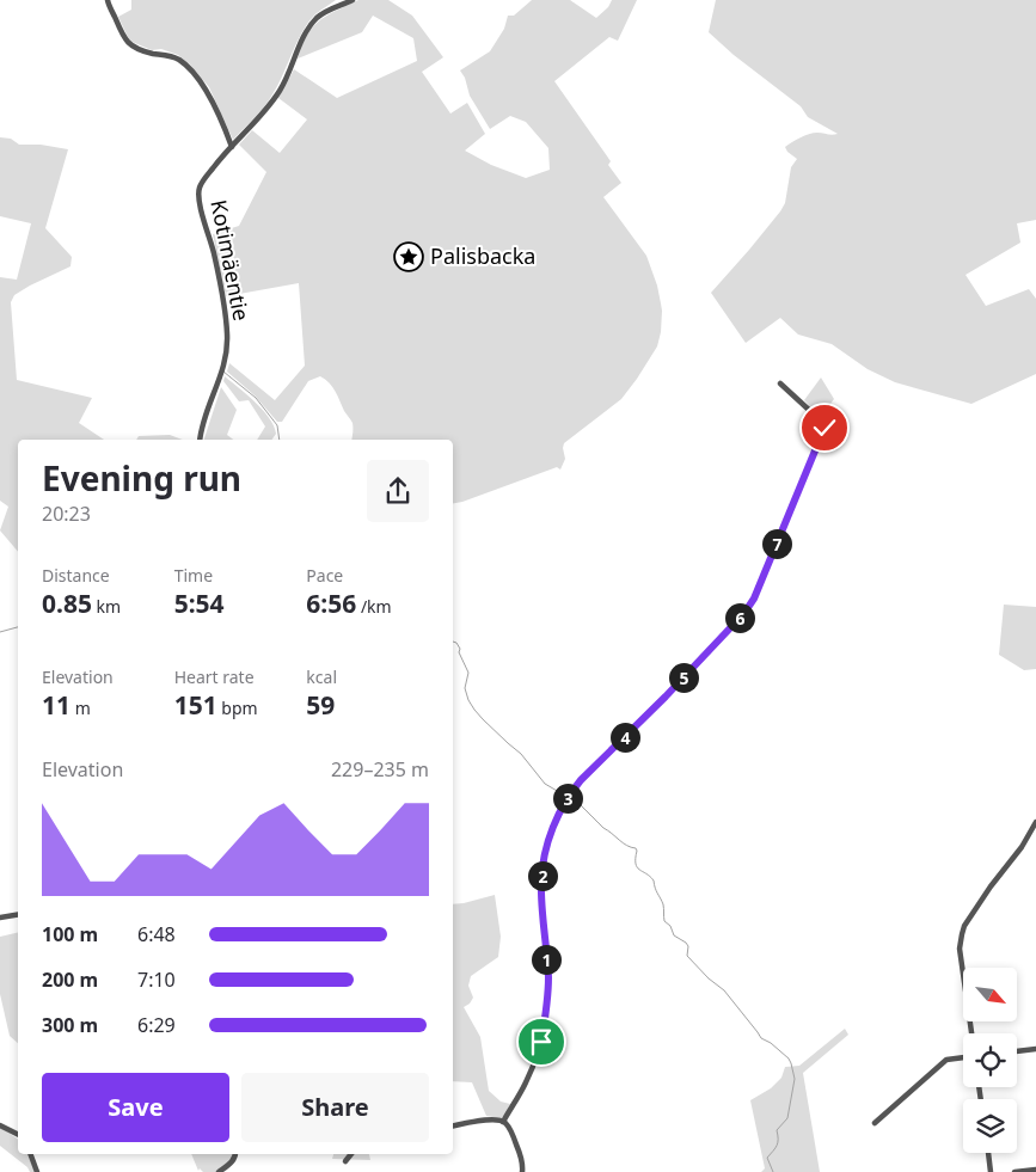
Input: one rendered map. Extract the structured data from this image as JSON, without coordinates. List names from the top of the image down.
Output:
{
  "streets": {
    "street": ["Kotimäentie"]
  },
  "places": {
    "place": ["Palisbacka"]
  },
  "north": "bottom right",
  "page": {
    "heading": ["Evening run", "20:23"],
    "pins": [
      "7",
      "6",
      "5",
      "4",
      "3",
      "2",
      "1"
    ],
    "stats": [
      ["Distance", "0.85 km"],
      ["Time", "5:54"],
      ["Pace", "6:56 /km"],
      ["Elevation", "11 m"],
      ["Heart rate", "151 bpm"],
      ["kcal", "59"]
    ],
    "chart": ["Elevation", "229–235 m"],
    "list": [
      {
        "name": "100 m",
        "note": "6:48"
      },
      {
        "name": "200 m",
        "note": "7:10"
      },
      {
        "name": "300 m",
        "note": "6:29"
      }
    ],
    "buttons": ["Save", "Share"]
  }
}
